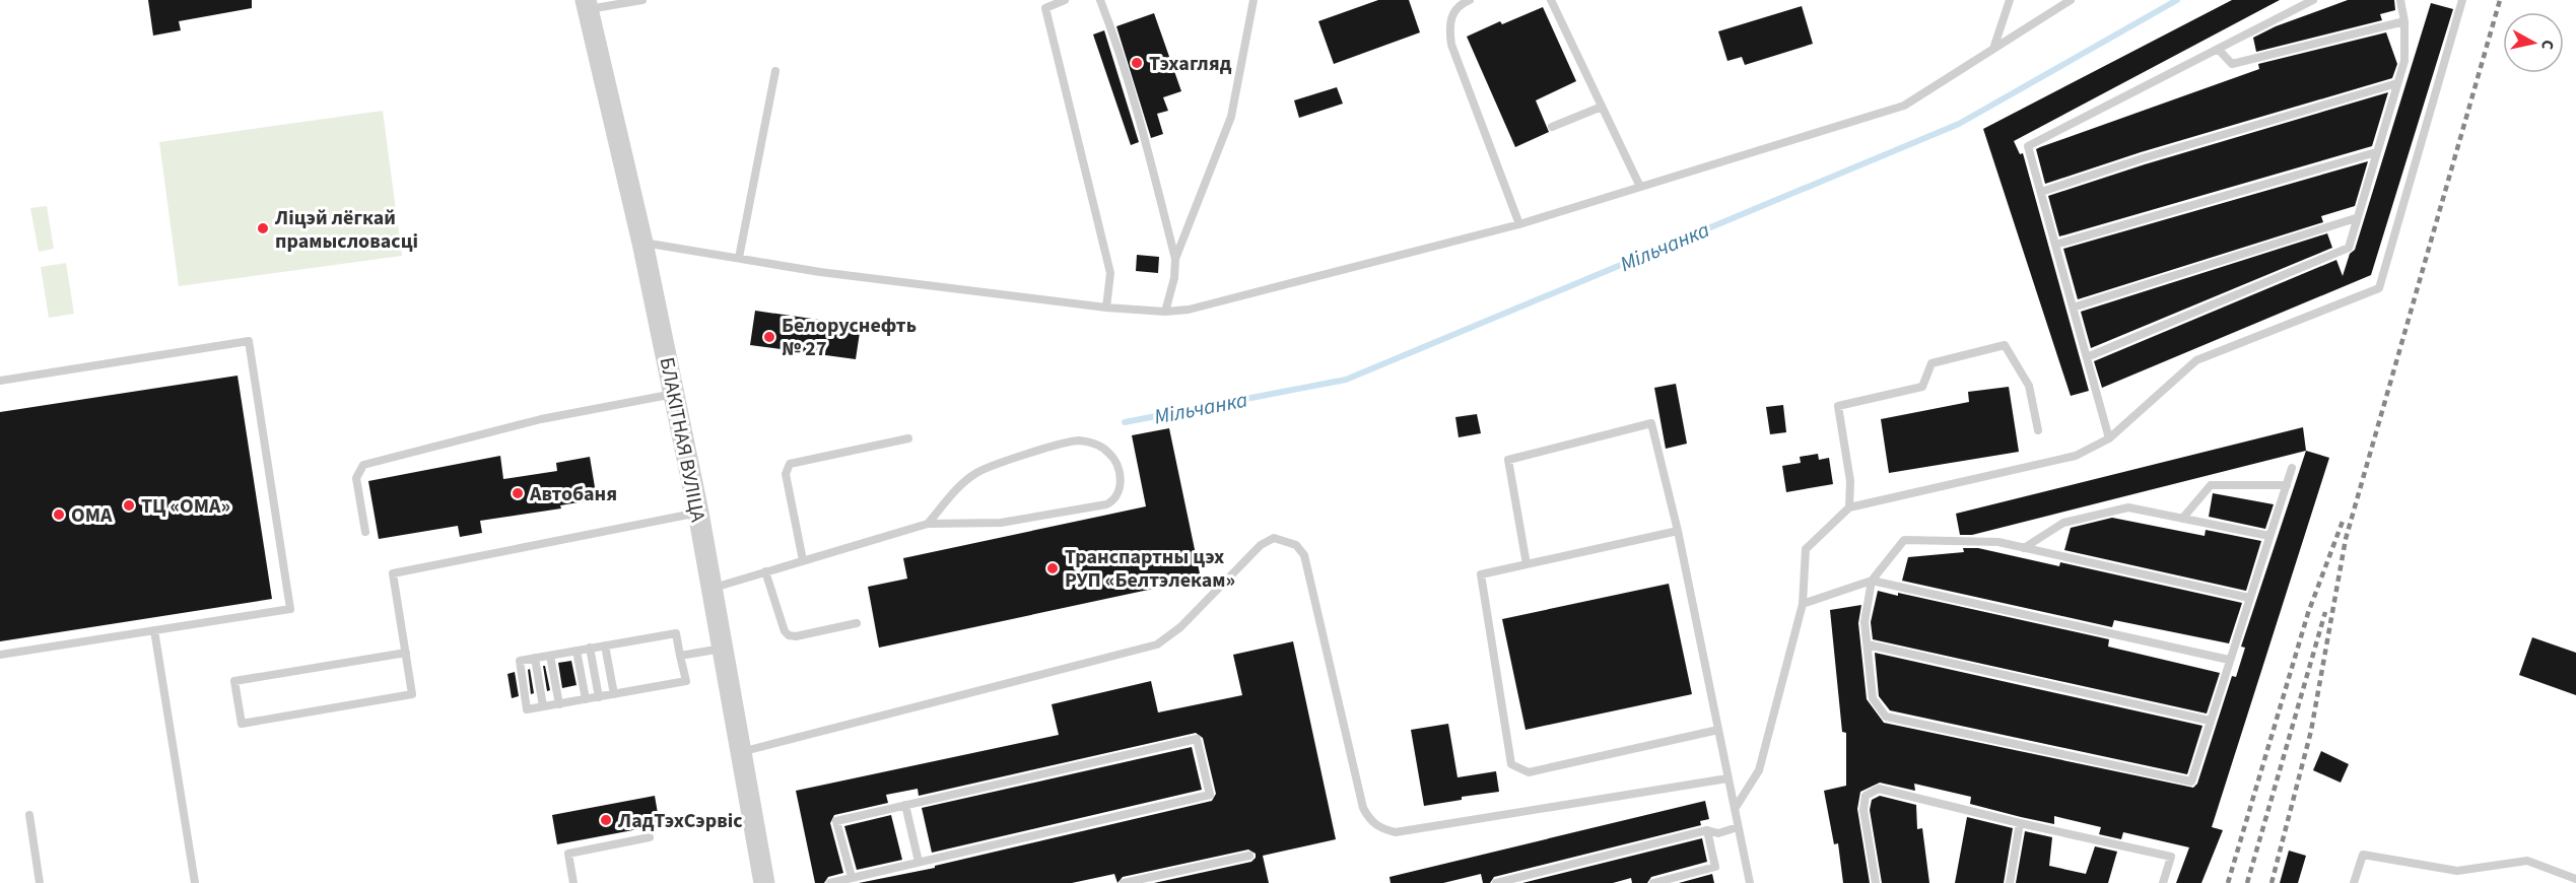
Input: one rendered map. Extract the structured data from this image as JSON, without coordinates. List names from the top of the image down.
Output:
{
  "streets": {
    "street": ["БЛАКІТНАЯ ВУЛІЦА"]
  },
  "water": ["Мільчанка"],
  "places": [
    "Тэхагляд",
    "Ліцэй лёгкай прамысловасці",
    "Белоруснефть № 27",
    "Автобаня",
    "ТЦ «ОМА»",
    "ОМА",
    "Транспартны цэх РУП «Белтэлекам»",
    "ЛадТэхСэрвіс"
  ],
  "north": "right"
}
